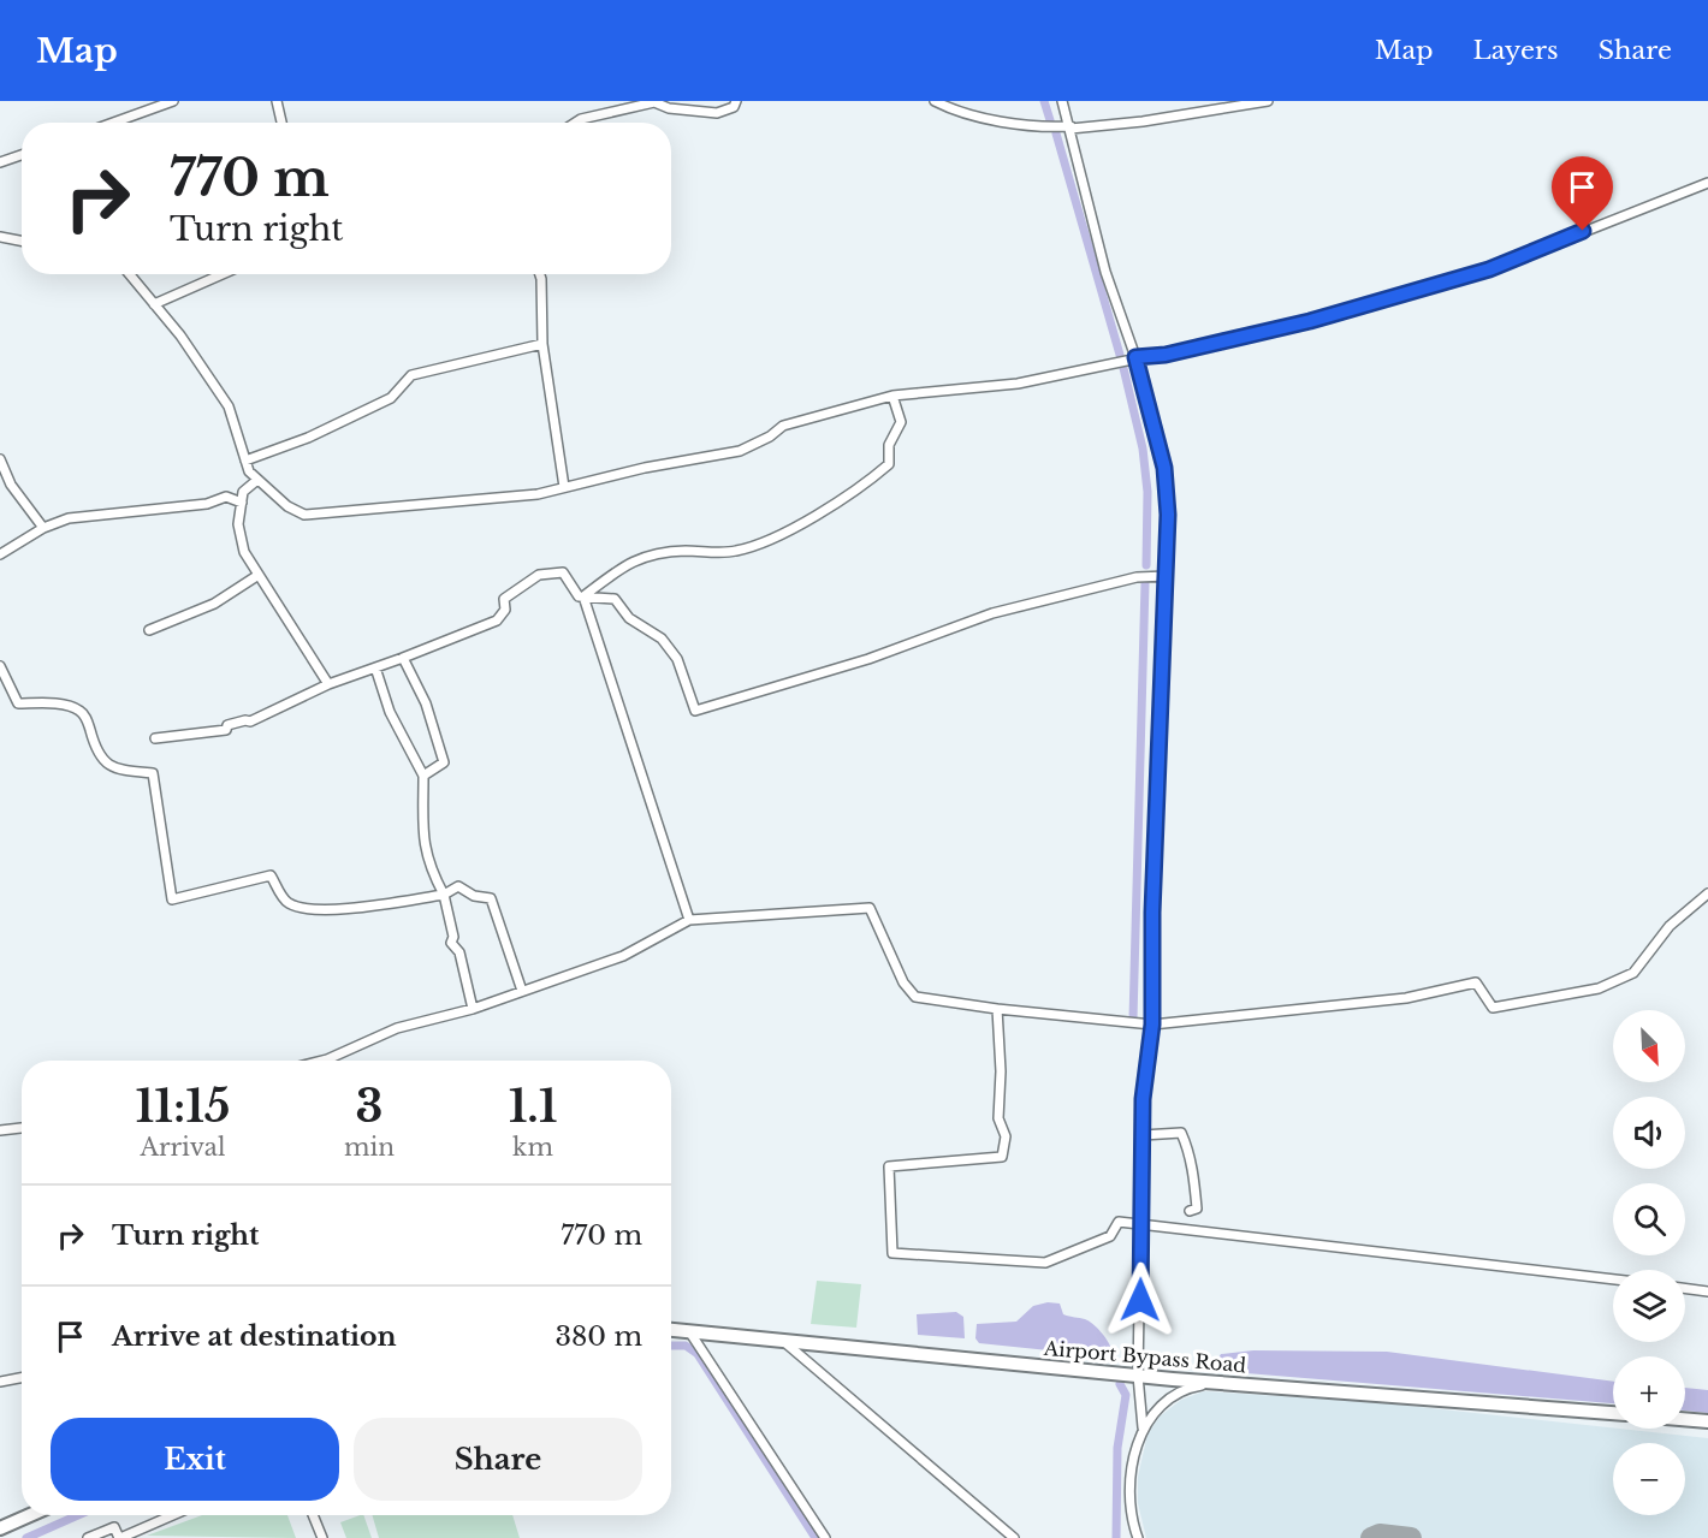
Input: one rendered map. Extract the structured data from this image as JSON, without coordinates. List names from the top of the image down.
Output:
{
  "streets": {
    "street": ["Airport Bypass Road"]
  },
  "north": "bottom right",
  "page": {
    "header": "Map",
    "nav": ["Map", "Layers", "Share"],
    "turn": ["770 m", "Turn right"],
    "map_buttons": ["+", "−"],
    "eta": [
      "11:15",
      "Arrival",
      "3",
      "min",
      "1.1",
      "km"
    ],
    "list": [
      {
        "name": "Turn right",
        "value": "770 m"
      },
      {
        "name": "Arrive at destination",
        "value": "380 m"
      }
    ],
    "buttons": ["Exit", "Share"]
  }
}
